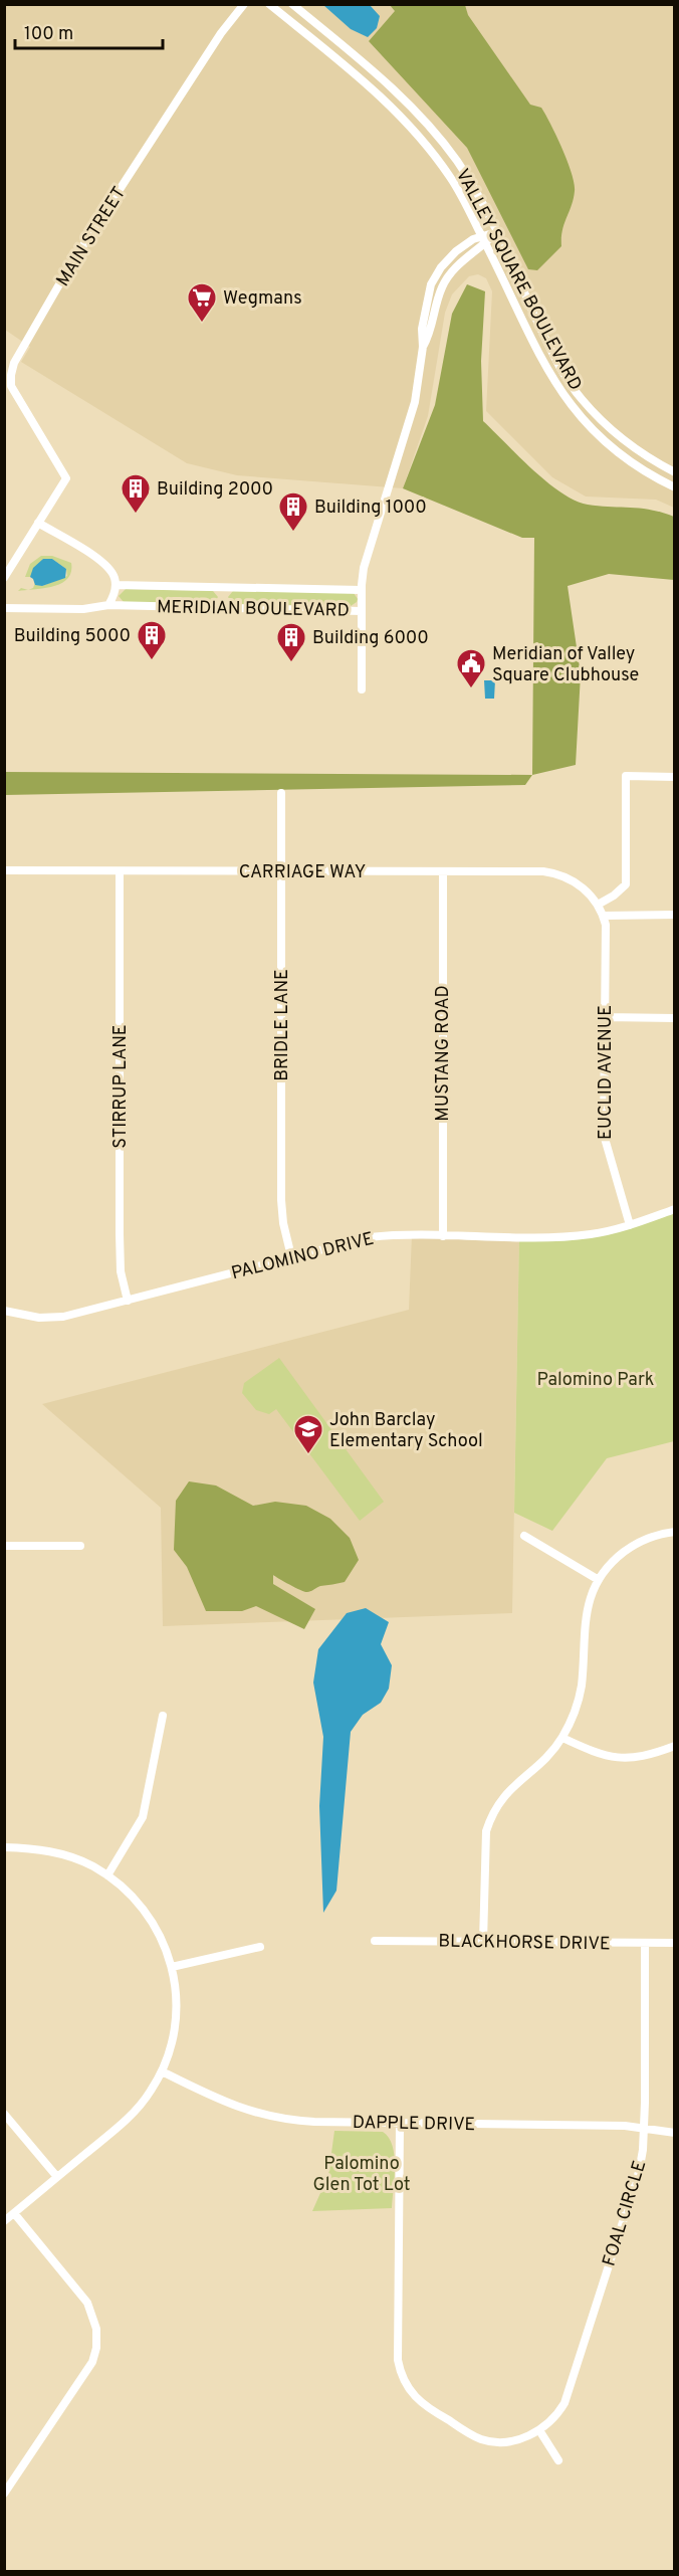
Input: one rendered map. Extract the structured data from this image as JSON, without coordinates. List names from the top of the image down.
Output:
{
  "streets": {
    "street": [
      "MAIN STREET",
      "VALLEY SQUARE BOULEVARD",
      "MERIDIAN BOULEVARD",
      "CARRIAGE WAY",
      "BRIDLE LANE",
      "MUSTANG ROAD",
      "EUCLID AVENUE",
      "STIRRUP LANE",
      "PALOMINO DRIVE",
      "BLACKHORSE DRIVE",
      "DAPPLE DRIVE",
      "FOAL CIRCLE"
    ]
  },
  "crossings": [
    ["CARRIAGE WAY", "BRIDLE LANE"],
    ["CARRIAGE WAY", "MUSTANG ROAD"],
    ["CARRIAGE WAY", "EUCLID AVENUE"],
    ["CARRIAGE WAY", "STIRRUP LANE"],
    ["BRIDLE LANE", "PALOMINO DRIVE"],
    ["MUSTANG ROAD", "PALOMINO DRIVE"],
    ["EUCLID AVENUE", "PALOMINO DRIVE"],
    ["STIRRUP LANE", "PALOMINO DRIVE"],
    ["BLACKHORSE DRIVE", "FOAL CIRCLE"],
    ["DAPPLE DRIVE", "FOAL CIRCLE"]
  ],
  "parks": ["Palomino Park", "Palomino Glen Tot Lot"],
  "places": {
    "supermarket": ["Wegmans"],
    "building": [
      "Building 2000",
      "Building 1000",
      "Building 5000",
      "Building 6000"
    ],
    "public building": ["Meridian of Valley Square Clubhouse"],
    "school or university": ["John Barclay Elementary School"]
  },
  "scale_bar": "100 m"
}
